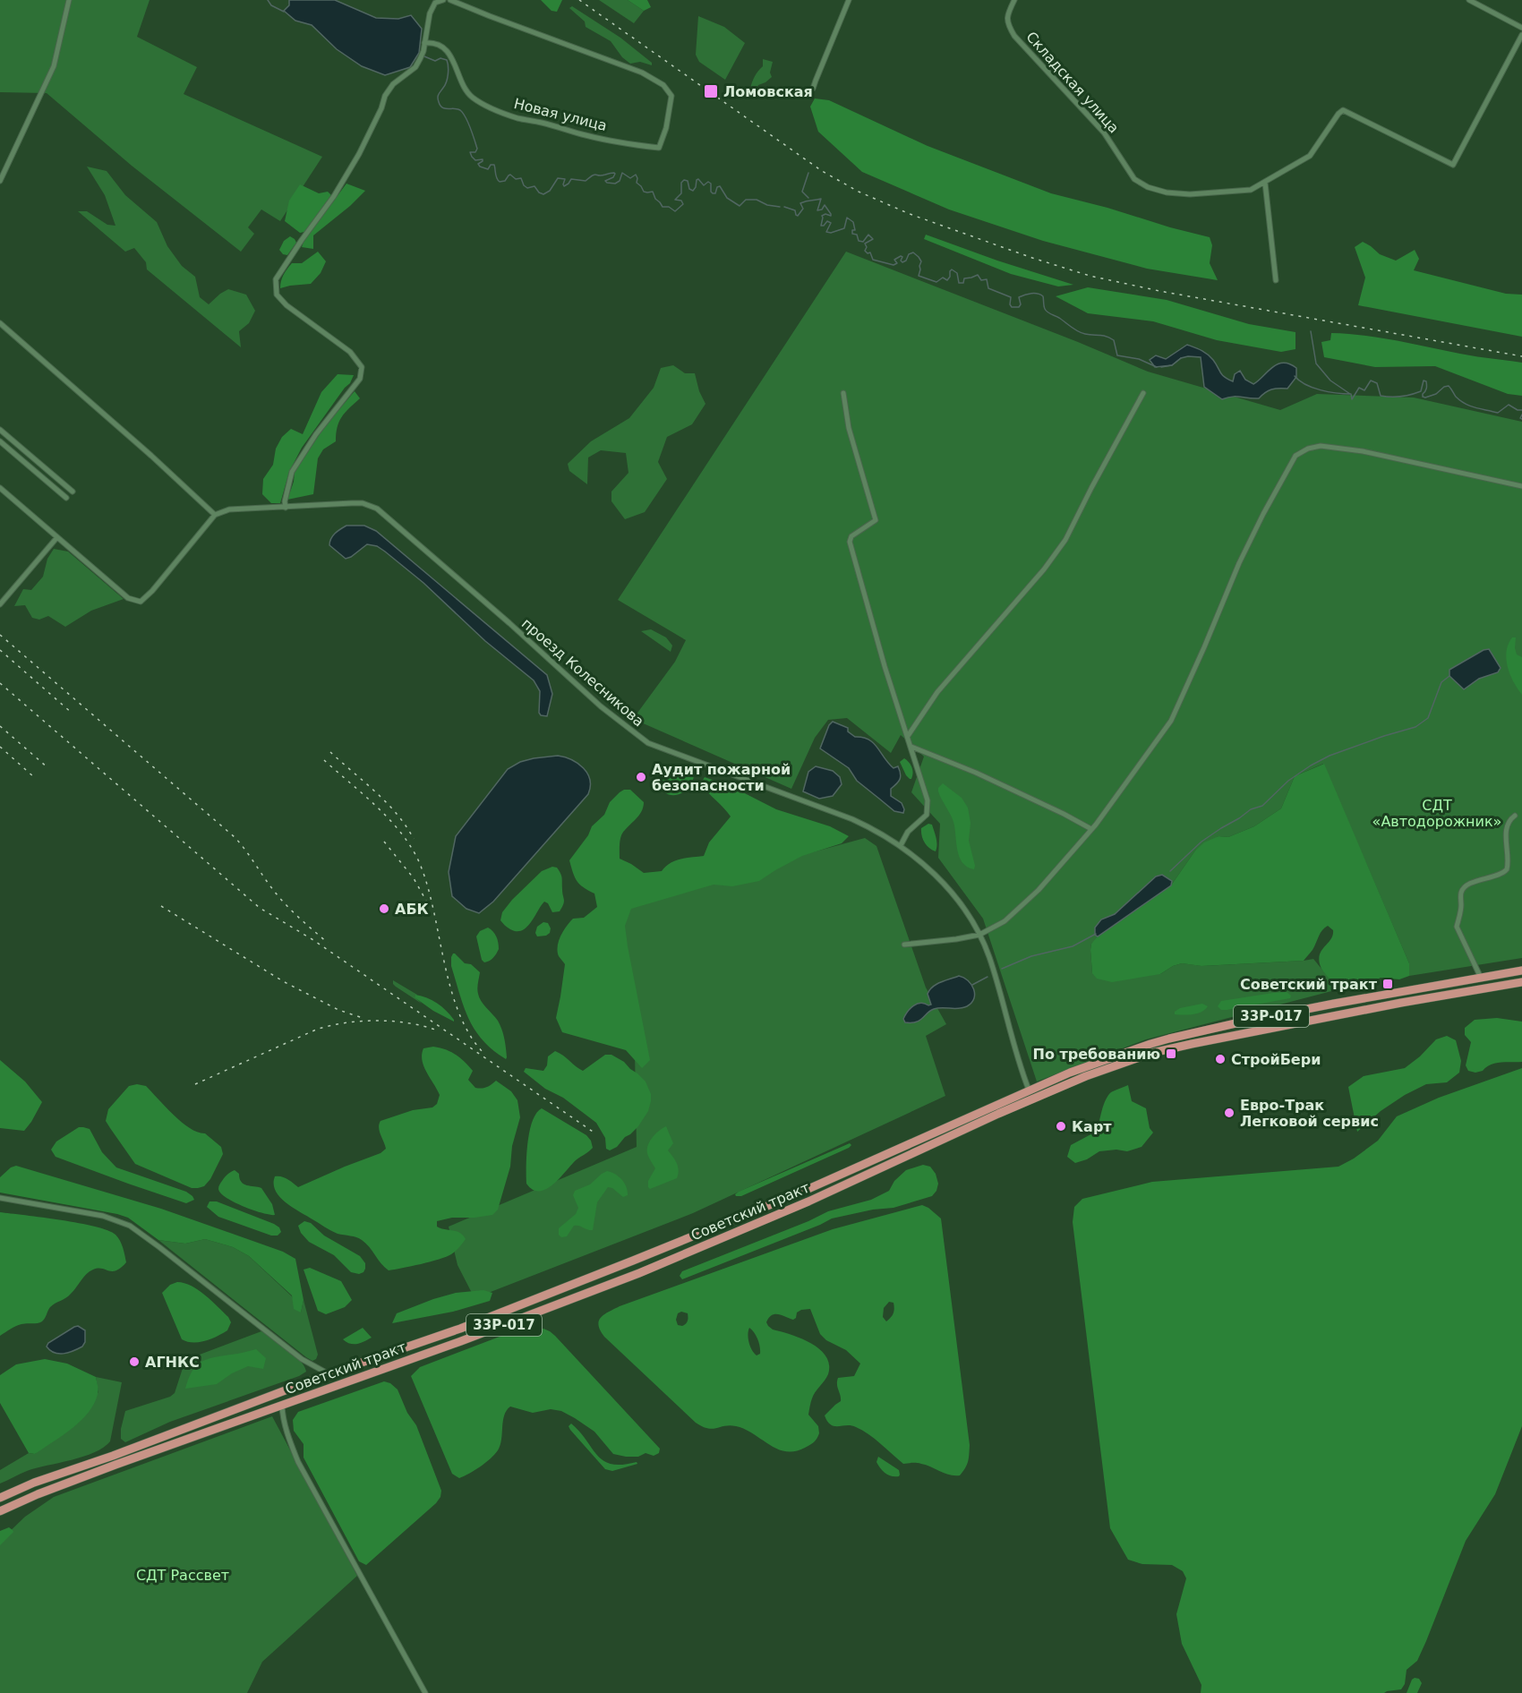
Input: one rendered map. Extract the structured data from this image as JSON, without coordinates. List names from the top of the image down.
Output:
{
  "streets": {
    "highway": ["33Р-017", "Советский тракт"],
    "street": ["Складская улица", "Новая улица", "проезд Колесникова"]
  },
  "crossings": [
    ["проезд Колесникова", "Советский тракт"]
  ],
  "parks": ["СДТ «Автодорожник»", "СДТ Рассвет"],
  "places": {
    "transit": ["Ломовская", "Советский тракт", "По требованию"],
    "other": [
      "Аудит пожарной безопасности",
      "АБК",
      "СтройБери",
      "Евро-Трак Легковой сервис",
      "Карт",
      "АГНКС"
    ]
  }
}
